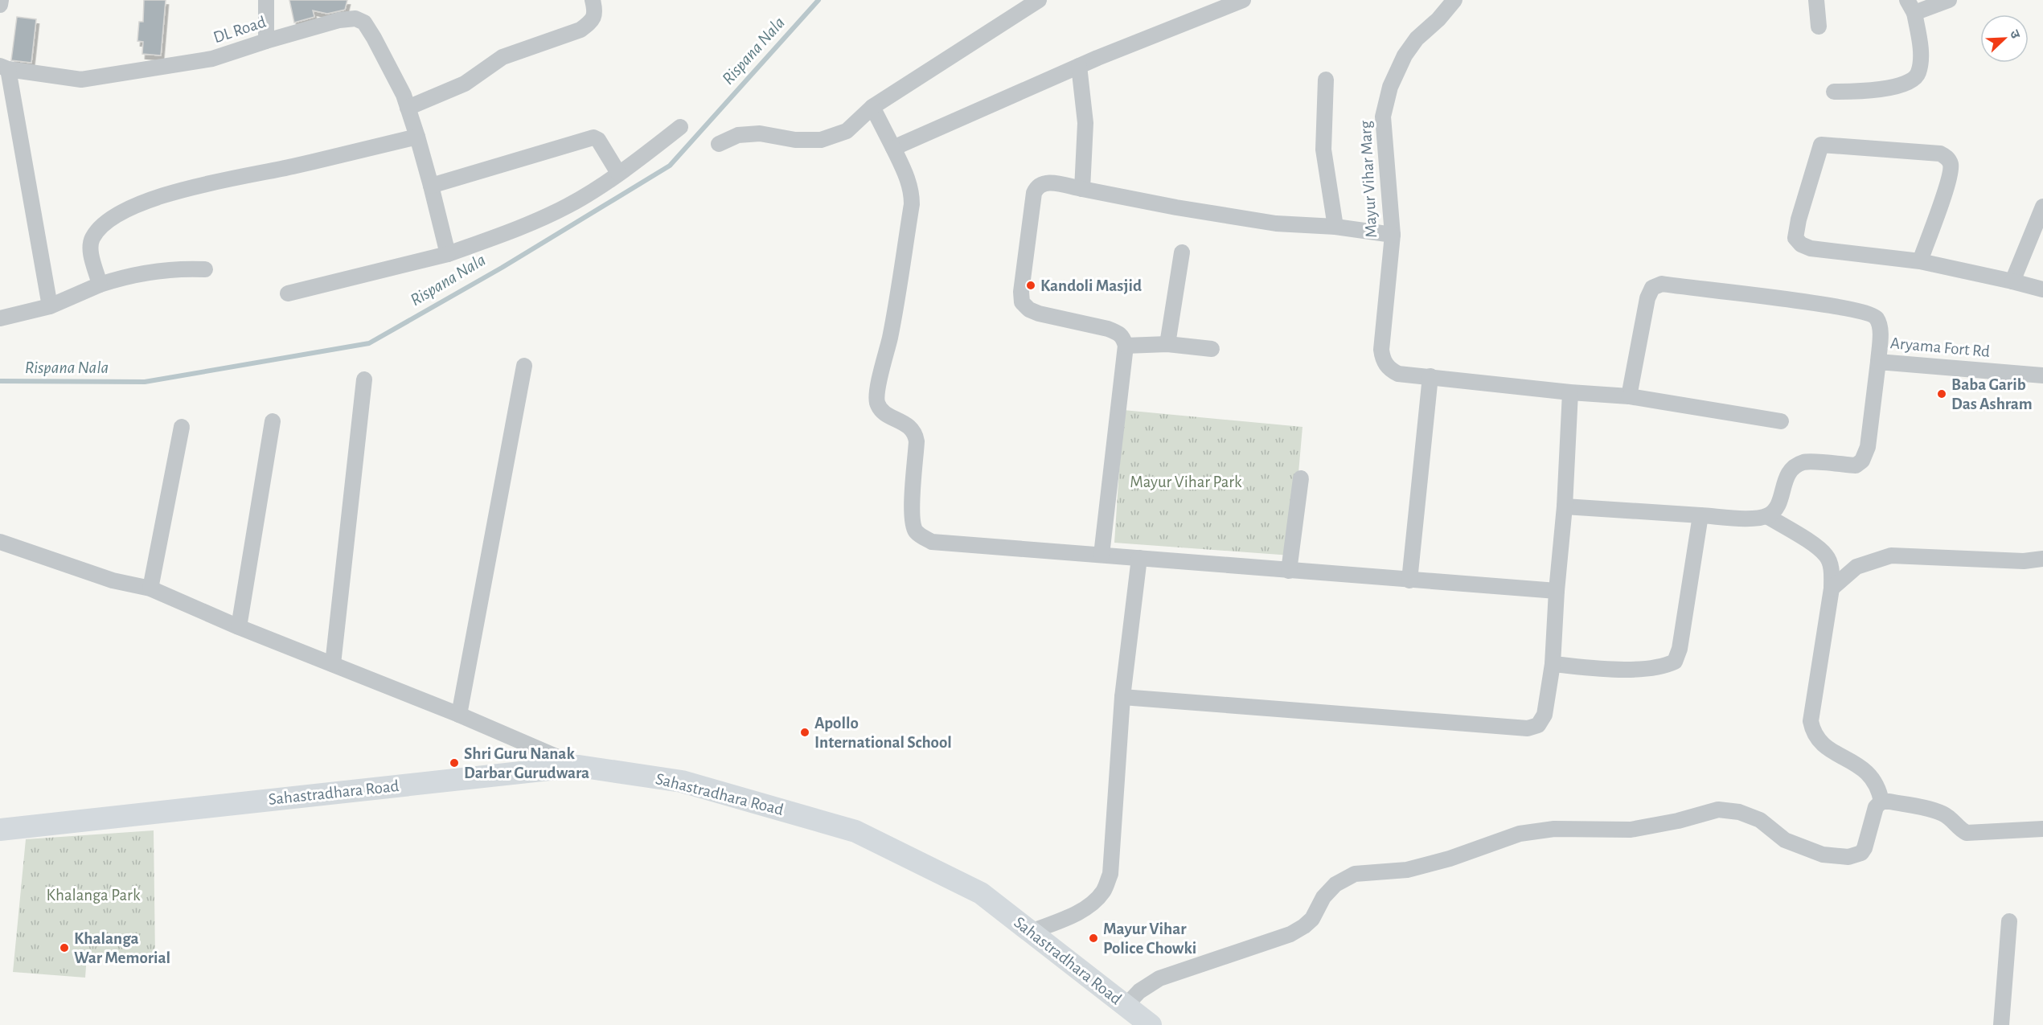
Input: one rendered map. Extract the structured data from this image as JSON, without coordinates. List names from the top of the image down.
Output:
{
  "streets": {
    "main road": ["Sahastradhara Road"],
    "street": ["DL Road", "Mayur Vihar Marg", "Aryama Fort Rd"]
  },
  "water": ["Rispana Nala"],
  "parks": ["Mayur Vihar Park", "Khalanga Park"],
  "places": [
    "Kandoli Masjid",
    "Baba Garib Das Ashram",
    "Apollo International School",
    "Shri Guru Nanak Darbar Gurudwara",
    "Mayur Vihar Police Chowki",
    "Khalanga War Memorial"
  ],
  "north": "top right"
}
